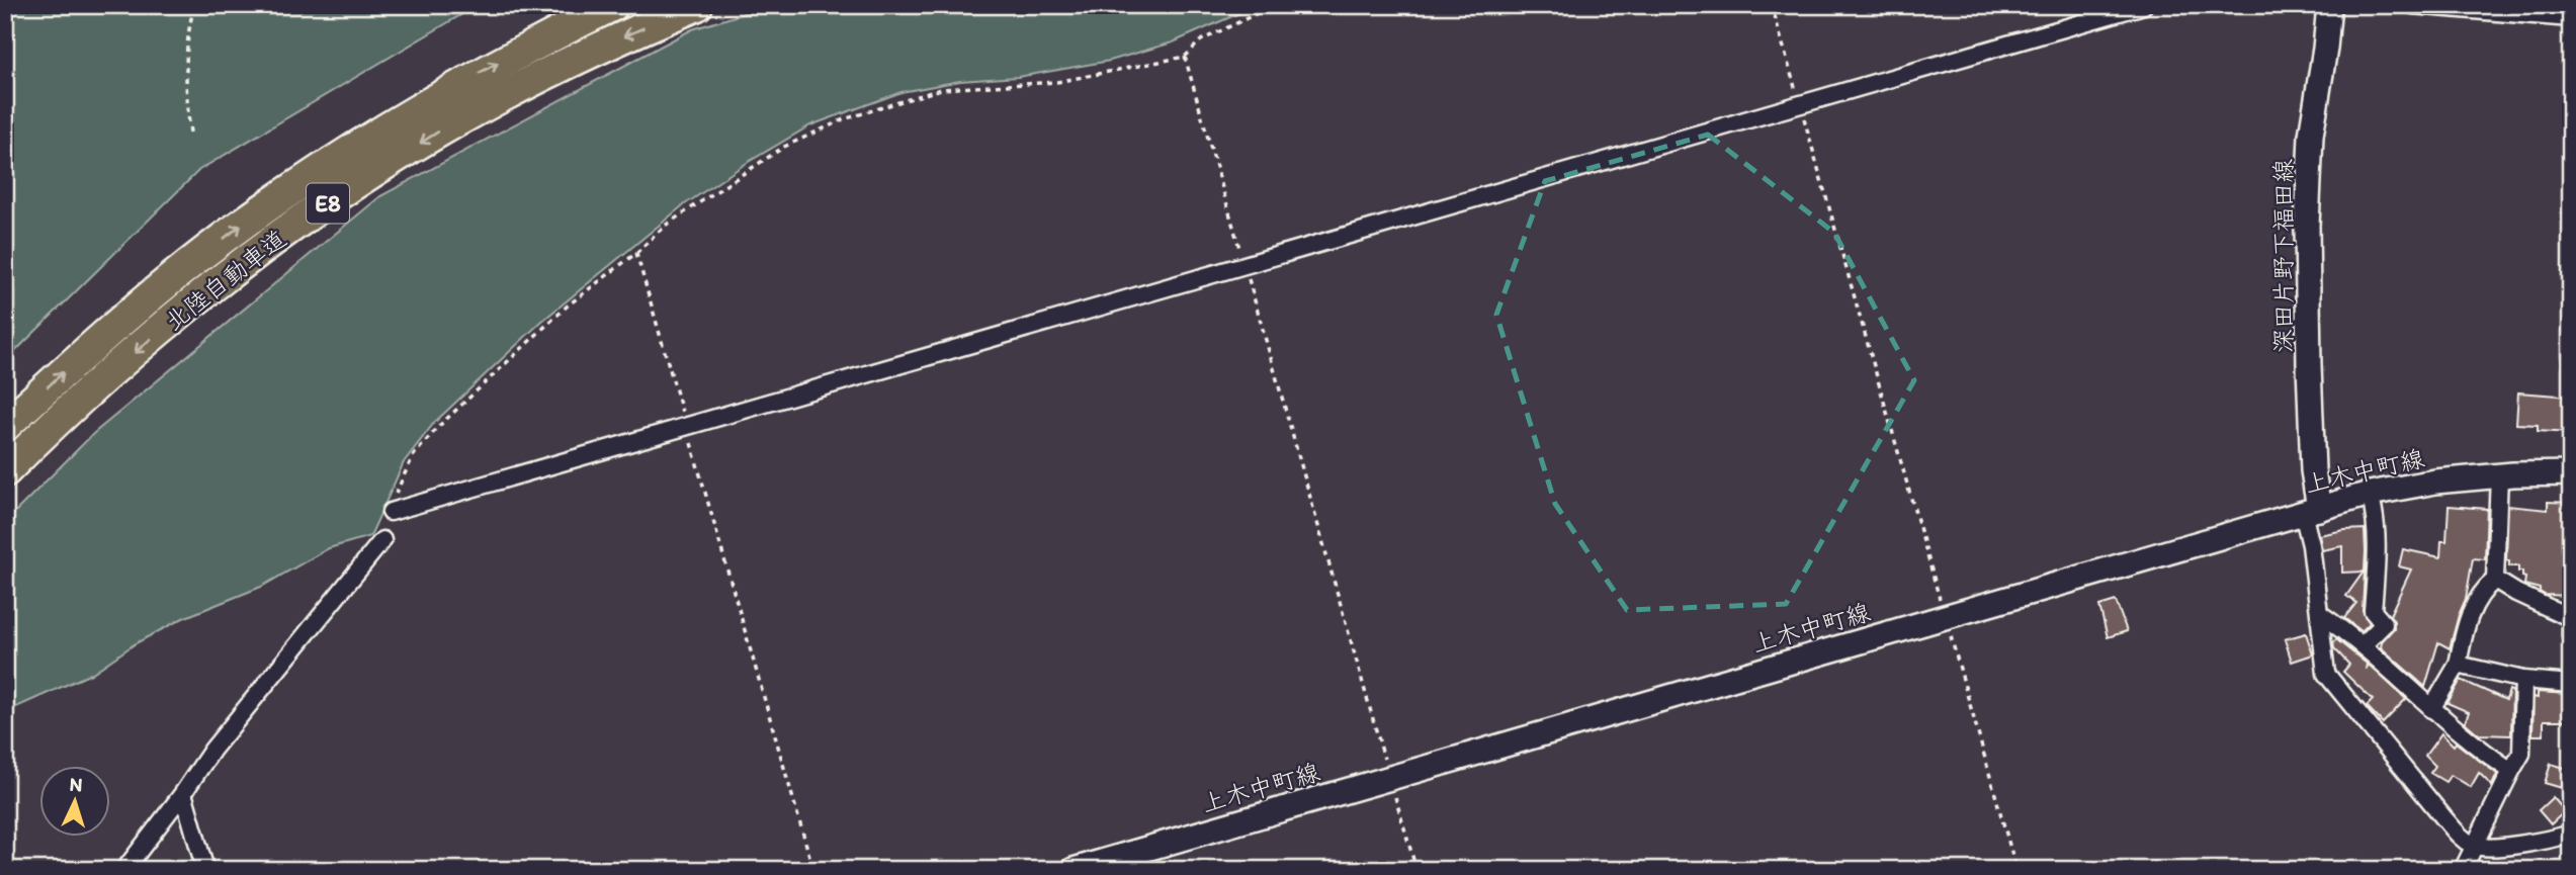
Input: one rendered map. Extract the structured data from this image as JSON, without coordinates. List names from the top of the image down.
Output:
{
  "streets": {
    "highway": ["E8", "北陸自動車道"],
    "main road": ["深田片野下福田線", "上木中町線"]
  },
  "crossings": [
    ["深田片野下福田線", "上木中町線"]
  ],
  "north": "top"
}
